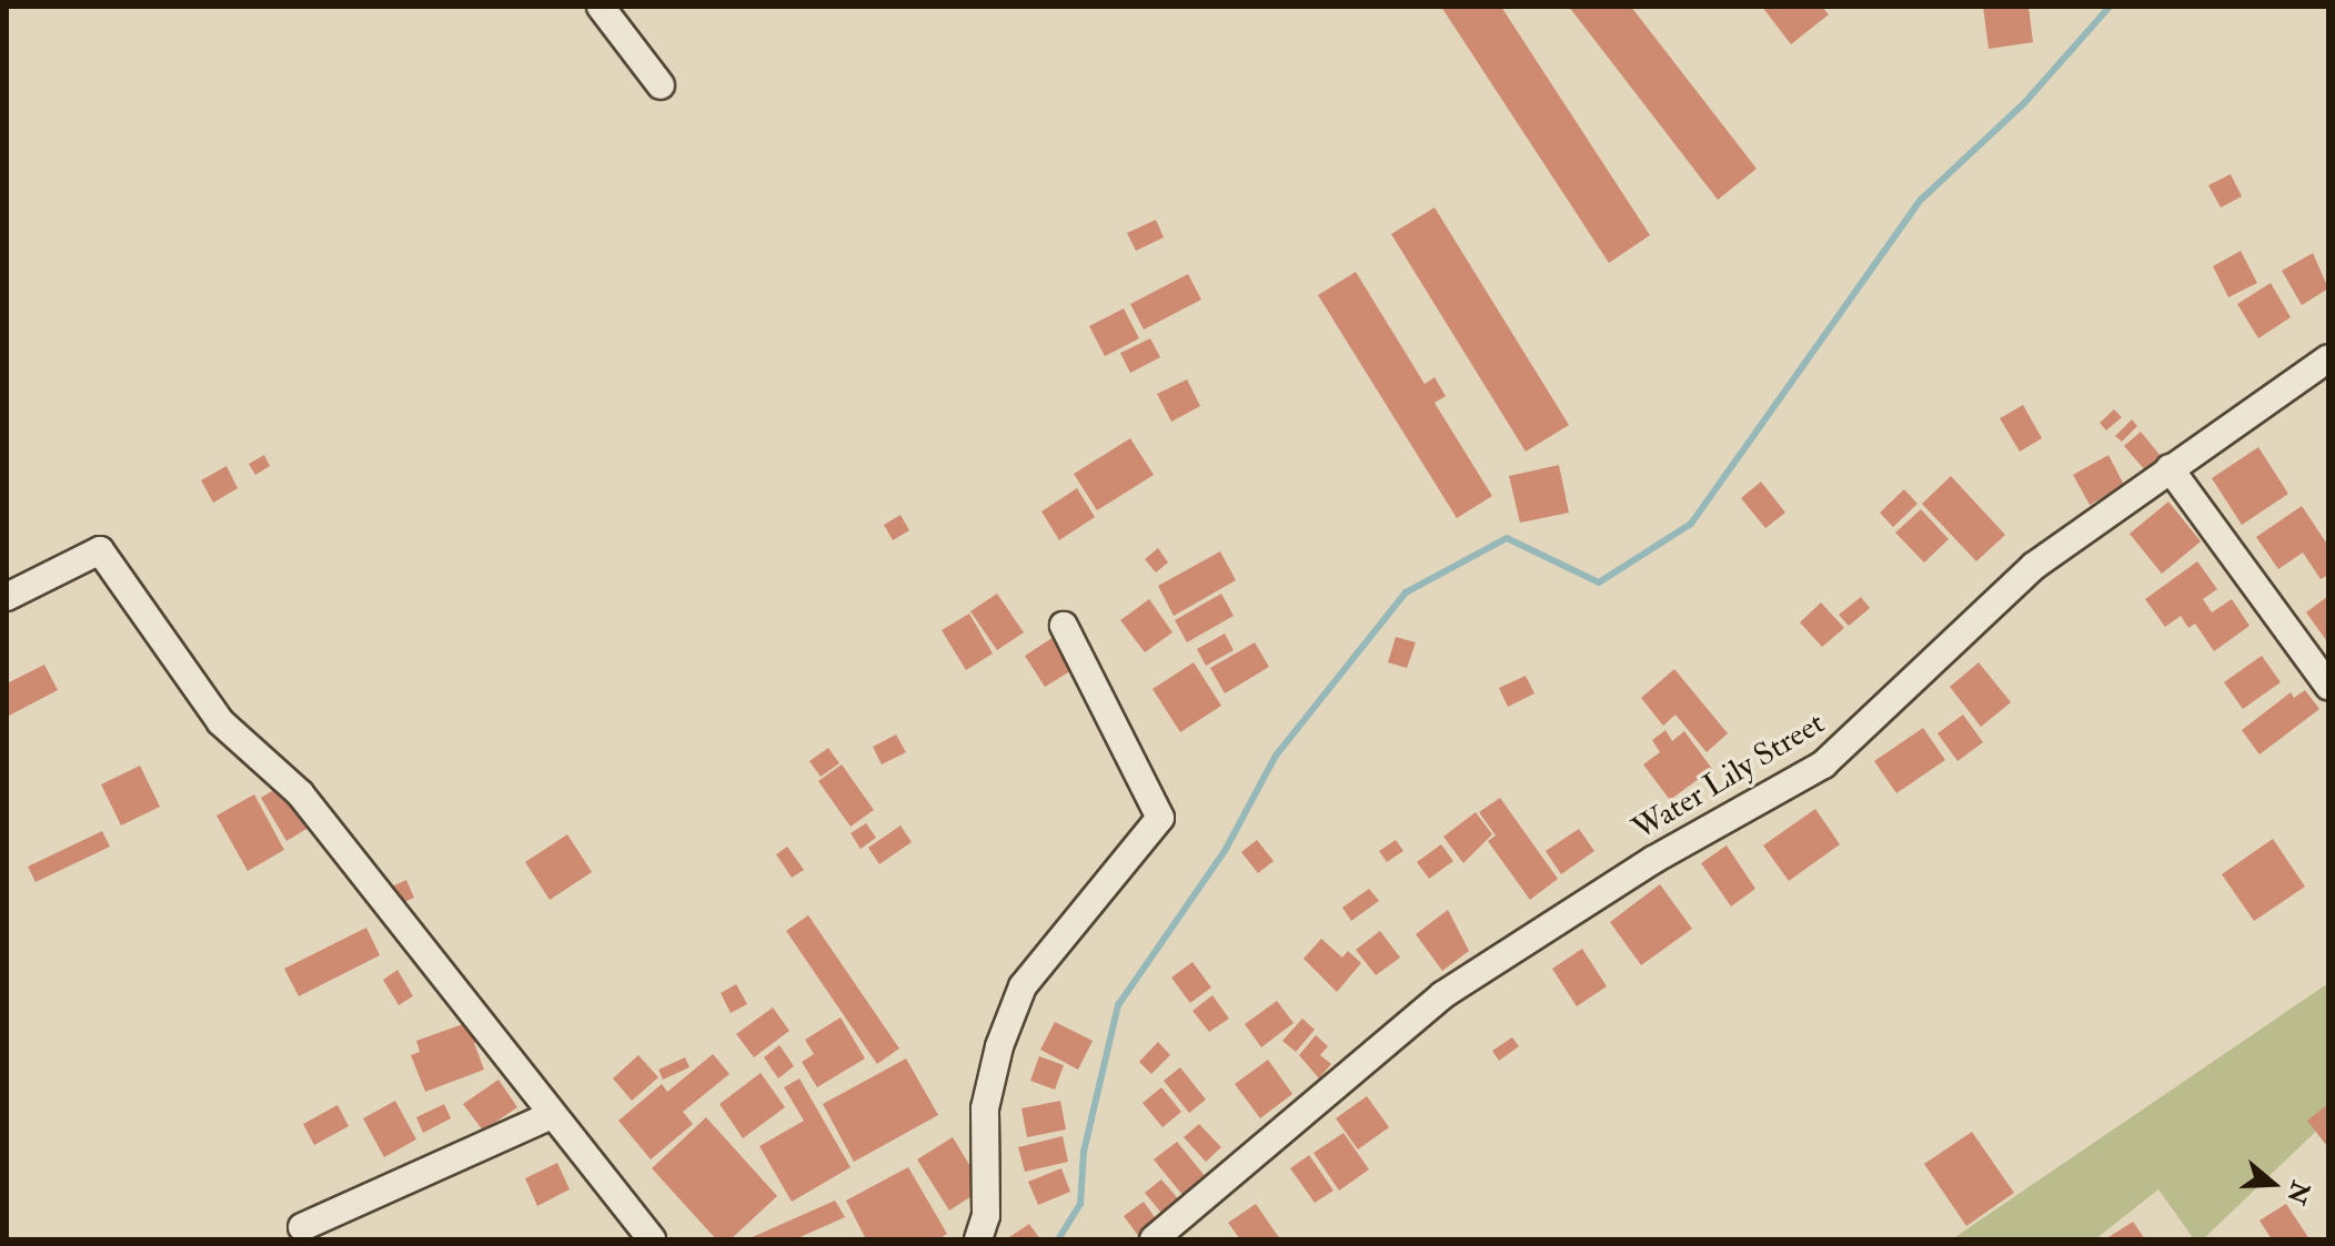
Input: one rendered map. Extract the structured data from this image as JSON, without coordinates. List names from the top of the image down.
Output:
{
  "streets": {
    "street": ["Water Lily Street"]
  },
  "north": "right"
}
